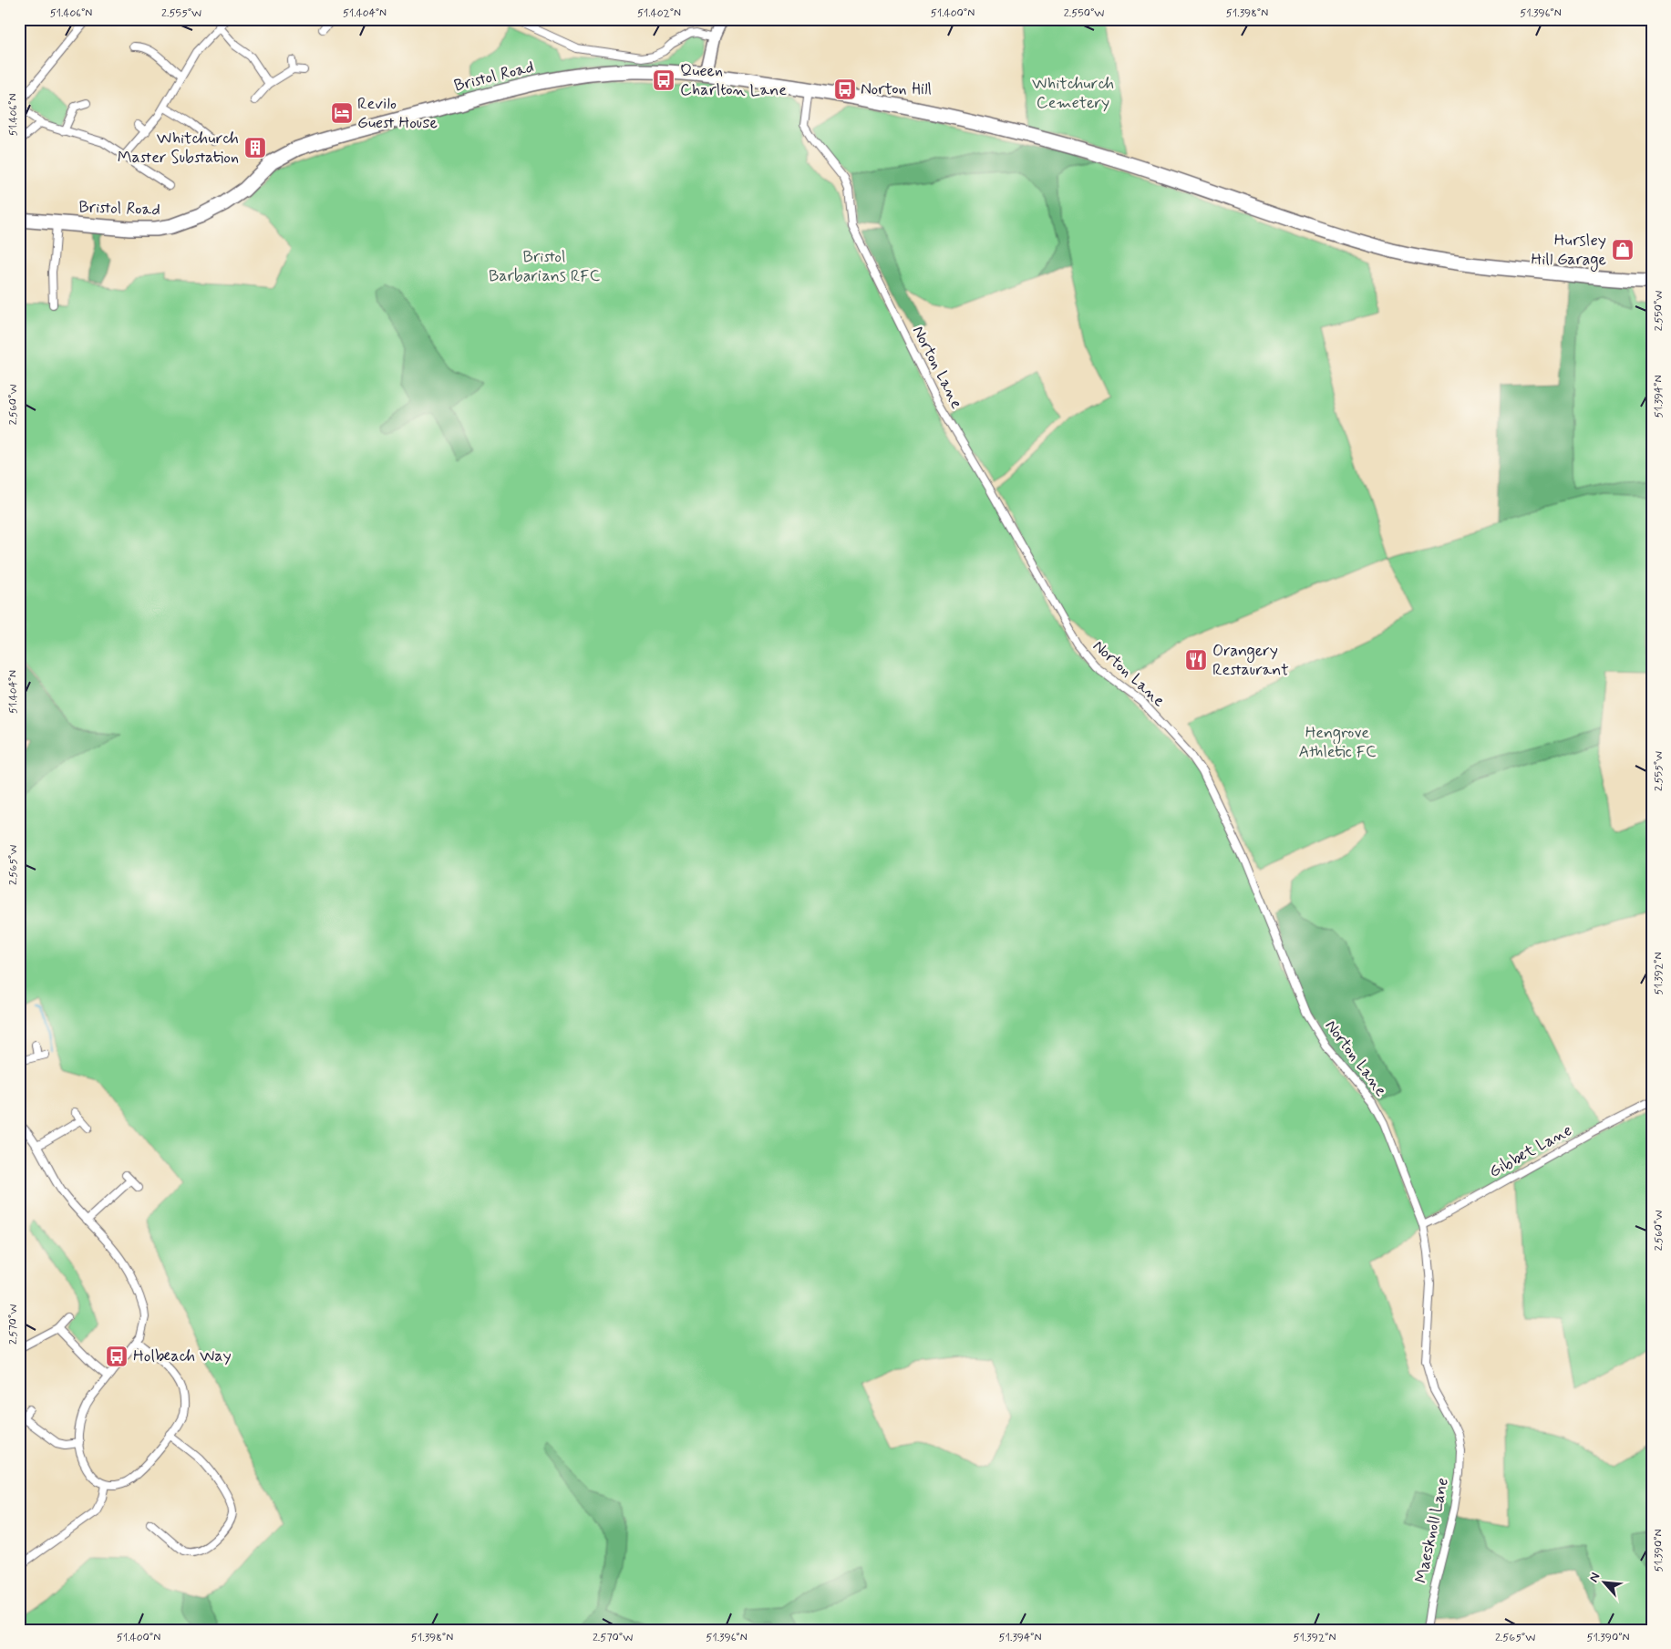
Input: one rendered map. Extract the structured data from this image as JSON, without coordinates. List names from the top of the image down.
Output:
{
  "streets": {
    "highway": ["Bristol Road"],
    "street": ["Norton Lane", "Gibbet Lane", "Maesknoll Lane"]
  },
  "crossings": [
    ["Bristol Road", "Norton Lane"],
    ["Norton Lane", "Gibbet Lane"],
    ["Norton Lane", "Maesknoll Lane"],
    ["Gibbet Lane", "Maesknoll Lane"]
  ],
  "parks": ["Whitchurch Cemetery", "Bristol Barbarians RFC", "Hengrove Athletic FC"],
  "places": {
    "bus stop": ["Queen Charlton Lane", "Norton Hill", "Holbeach Way"],
    "hotel": ["Revilo Guest House"],
    "building": ["Whitchurch Master Substation"],
    "shop": ["Hursley Hill Garage"],
    "restaurant": ["Orangery Restaurant"]
  },
  "north": "top left",
  "coordinates": [
    "51.406°N",
    "2.555°W",
    "51.404°N",
    "51.402°N",
    "51.400°N",
    "2.550°W",
    "51.398°N",
    "51.396°N",
    "51.394°N",
    "2.560°W",
    "2.565°W",
    "51.392°N",
    "2.570°W",
    "51.390°N"
  ]
}
